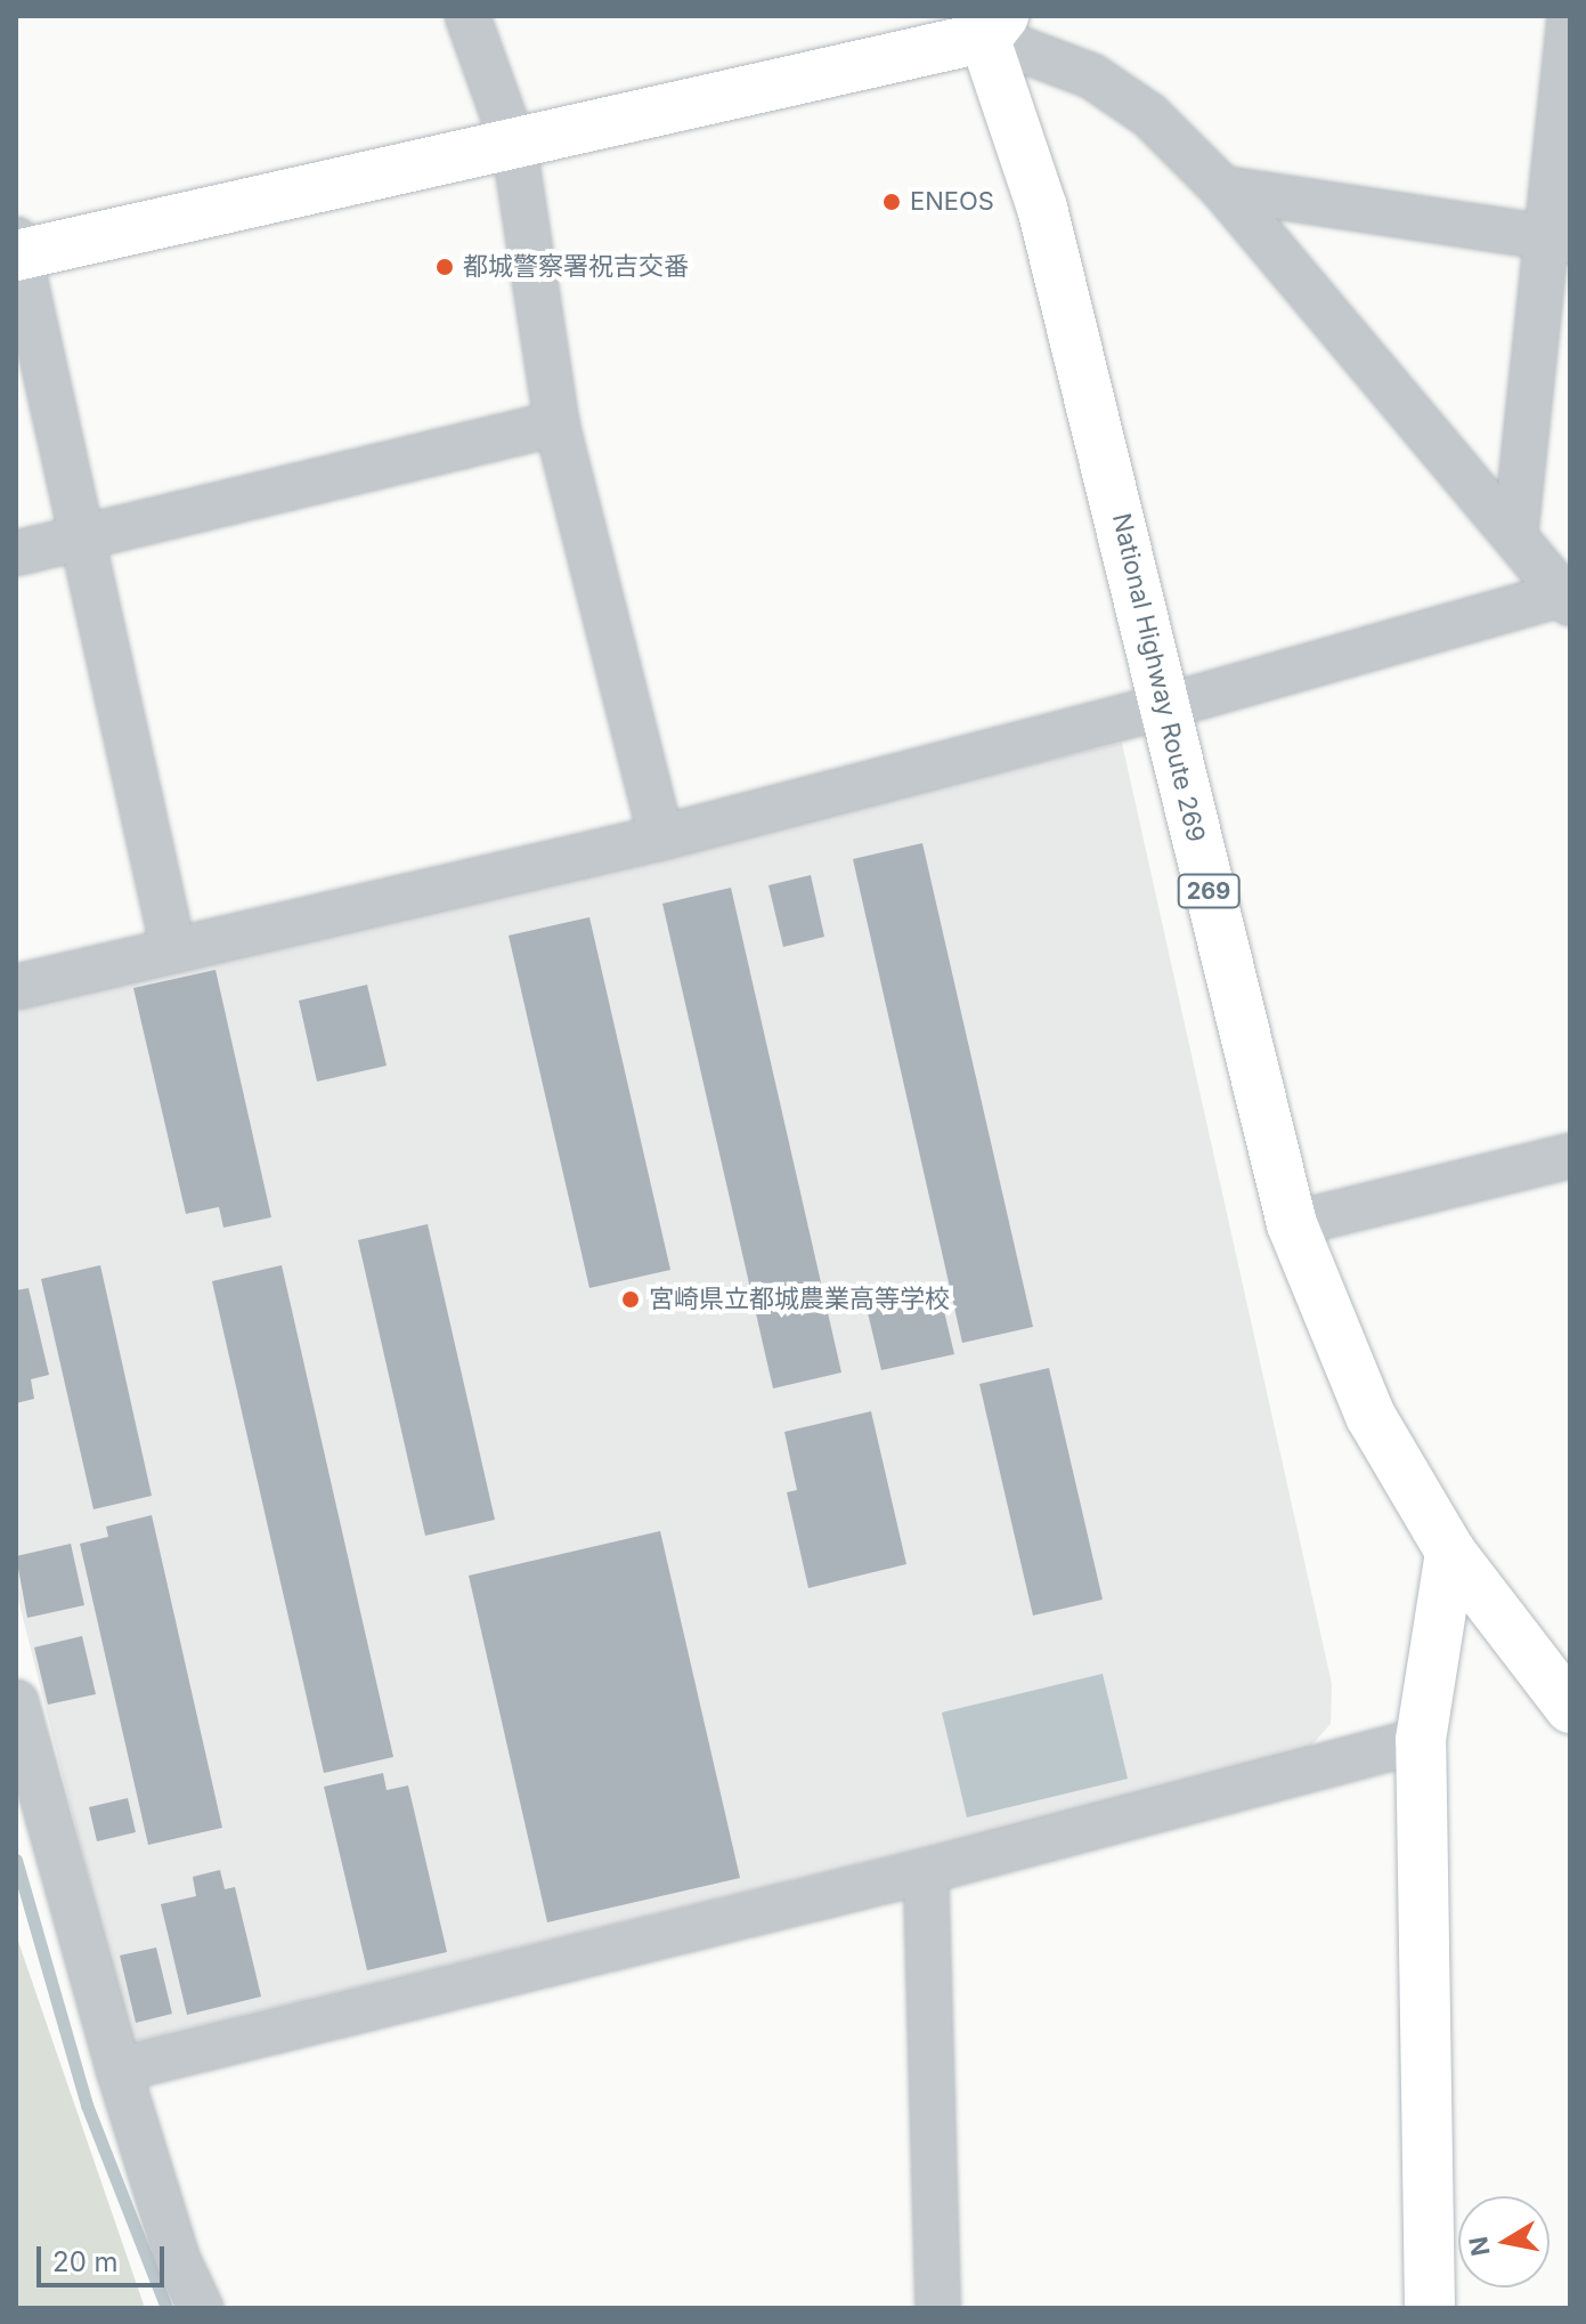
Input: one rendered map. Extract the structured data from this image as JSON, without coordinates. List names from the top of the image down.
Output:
{
  "streets": {
    "main road": ["National Highway Route 269", "269"]
  },
  "places": ["ENEOS", "都城警察署祝吉交番", "宮崎県立都城農業高等学校"],
  "scale_bar": "20 m",
  "north": "left"
}
